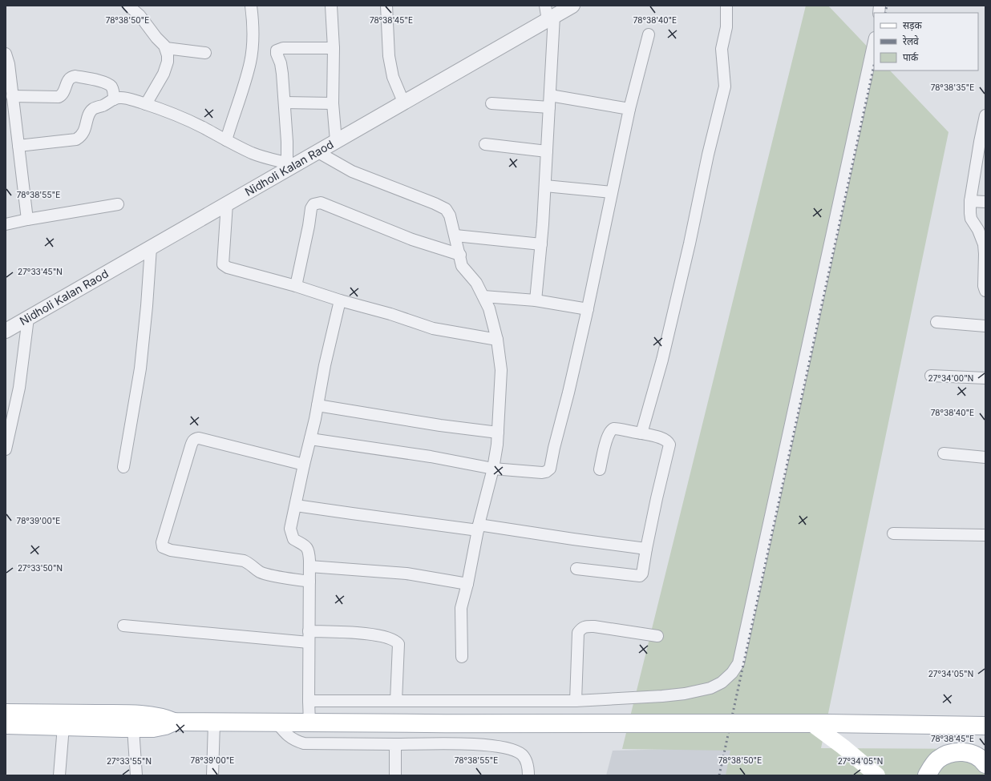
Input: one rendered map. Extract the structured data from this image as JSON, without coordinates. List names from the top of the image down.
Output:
{
  "streets": {
    "street": ["Nidholi Kalan Raod"]
  },
  "legend": ["सड़क", "रेलवे", "पार्क"],
  "coordinates": [
    "78°38'50\"E",
    "78°38'45\"E",
    "78°38'40\"E",
    "78°38'35\"E",
    "78°38'55\"E",
    "27°33'45\"N",
    "27°34'00\"N",
    "78°39'00\"E",
    "27°33'50\"N",
    "27°34'05\"N",
    "27°33'55\"N"
  ]
}
